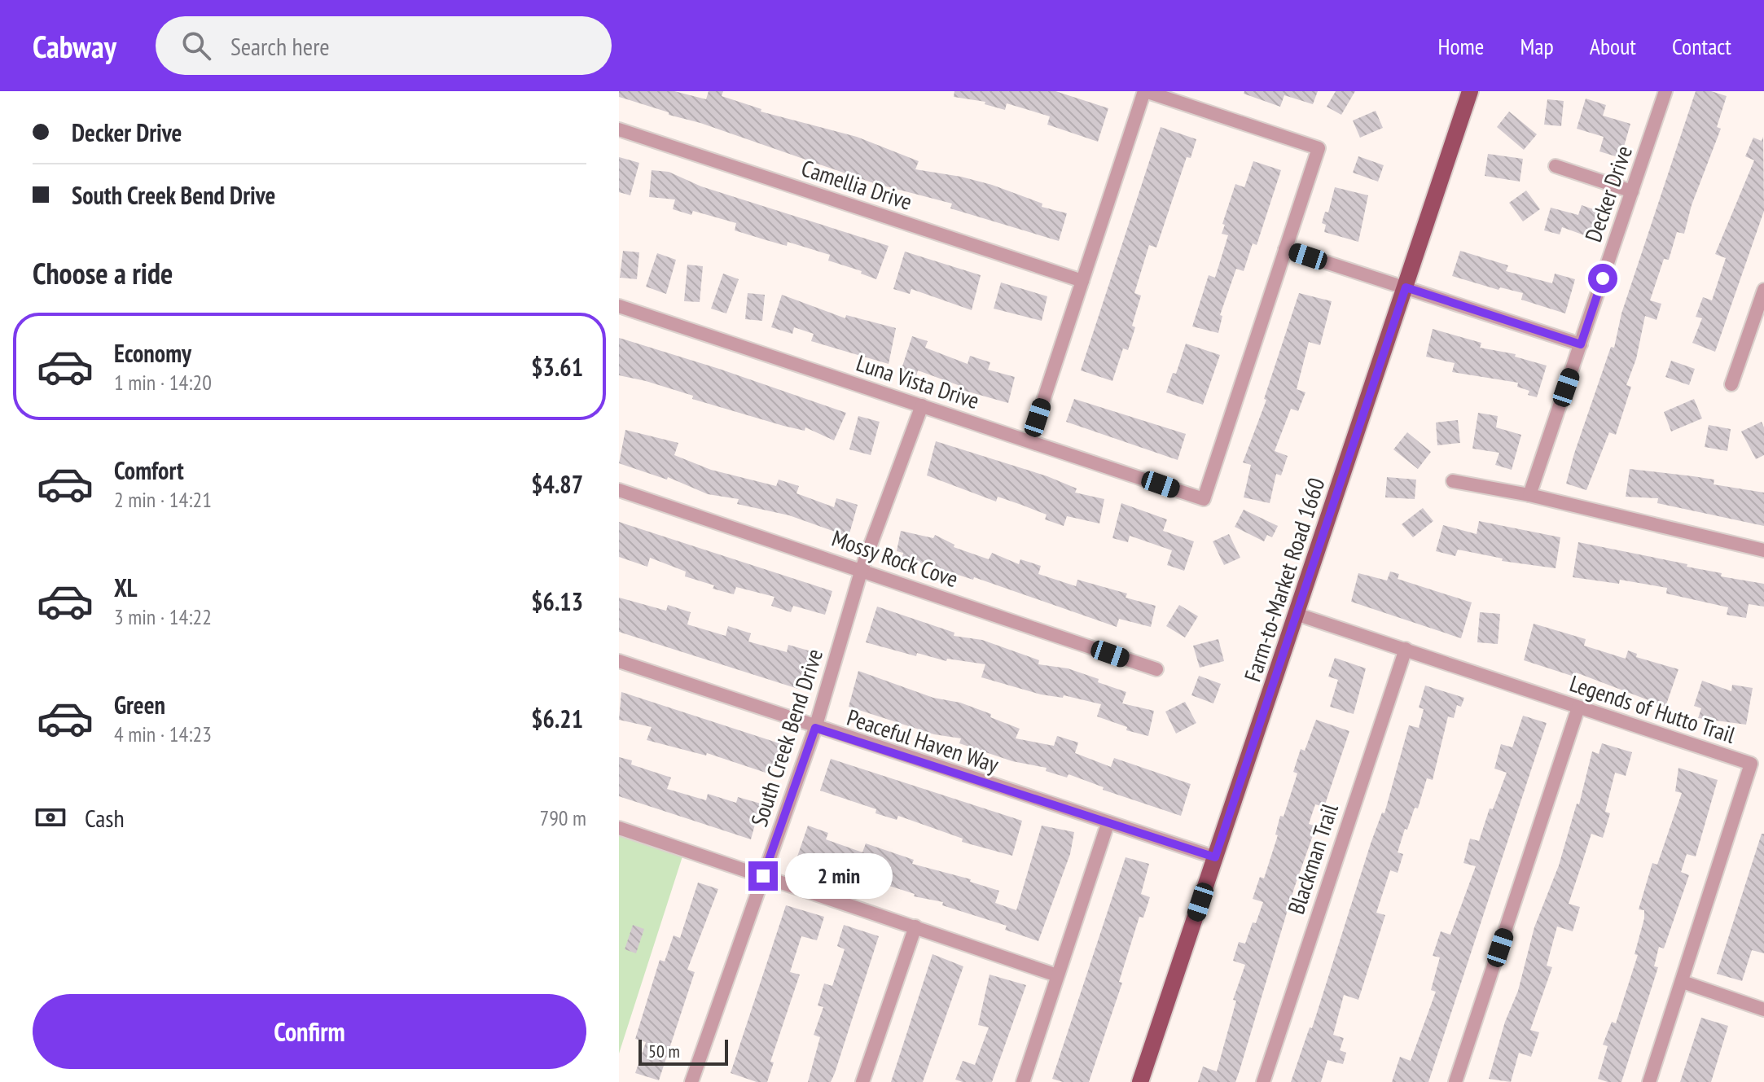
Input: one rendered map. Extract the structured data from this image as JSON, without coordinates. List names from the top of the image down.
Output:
{
  "streets": {
    "main road": ["Farm-to-Market Road 1660"],
    "street": [
      "Camellia Drive",
      "Decker Drive",
      "Luna Vista Drive",
      "Mossy Rock Cove",
      "Legends of Hutto Trail",
      "South Creek Bend Drive",
      "Peaceful Haven Way",
      "Blackman Trail"
    ]
  },
  "crossings": [
    ["Luna Vista Drive", "South Creek Bend Drive"],
    ["Mossy Rock Cove", "South Creek Bend Drive"],
    ["Farm-to-Market Road 1660", "Legends of Hutto Trail"],
    ["Farm-to-Market Road 1660", "Peaceful Haven Way"],
    ["Legends of Hutto Trail", "Blackman Trail"],
    ["South Creek Bend Drive", "Peaceful Haven Way"]
  ],
  "scale_bar": "50 m",
  "page": {
    "header": "Cabway",
    "search": "Search here",
    "nav": [
      "Home",
      "Map",
      "About",
      "Contact"
    ],
    "banner": ["Decker Drive", "South Creek Bend Drive"],
    "heading": "Choose a ride",
    "list": [
      {
        "name": "Economy",
        "note": "1 min · 14:20",
        "value": "$3.61"
      },
      {
        "name": "Comfort",
        "note": "2 min · 14:21",
        "value": "$4.87"
      },
      {
        "name": "XL",
        "note": "3 min · 14:22",
        "value": "$6.13"
      },
      {
        "name": "Green",
        "note": "4 min · 14:23",
        "value": "$6.21"
      }
    ],
    "pay": ["Cash", "790 m"],
    "bubble": "2 min",
    "buttons": "Confirm",
    "scale": "50 m"
  }
}
